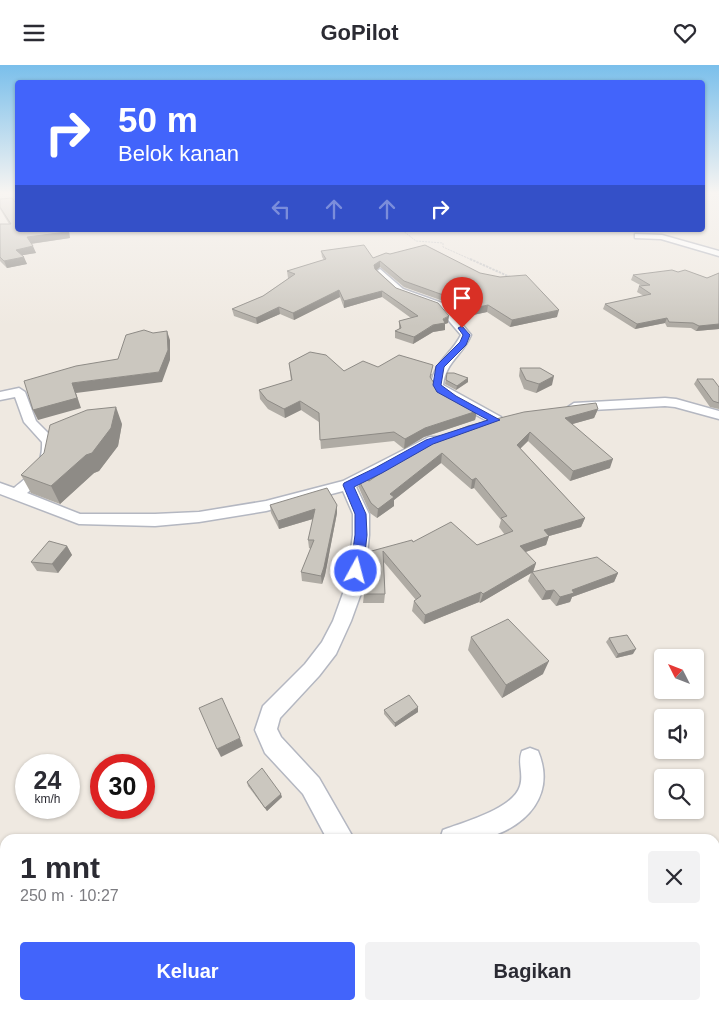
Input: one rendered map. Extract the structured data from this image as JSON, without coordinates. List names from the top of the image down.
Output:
{
  "north": "top left",
  "page": {
    "header": "GoPilot",
    "turn": ["50 m", "Belok kanan"],
    "speed": "24 km/h",
    "limit": "30",
    "heading": ["1 mnt", "250 m · 10:27"],
    "buttons": ["Keluar", "Bagikan"]
  }
}
